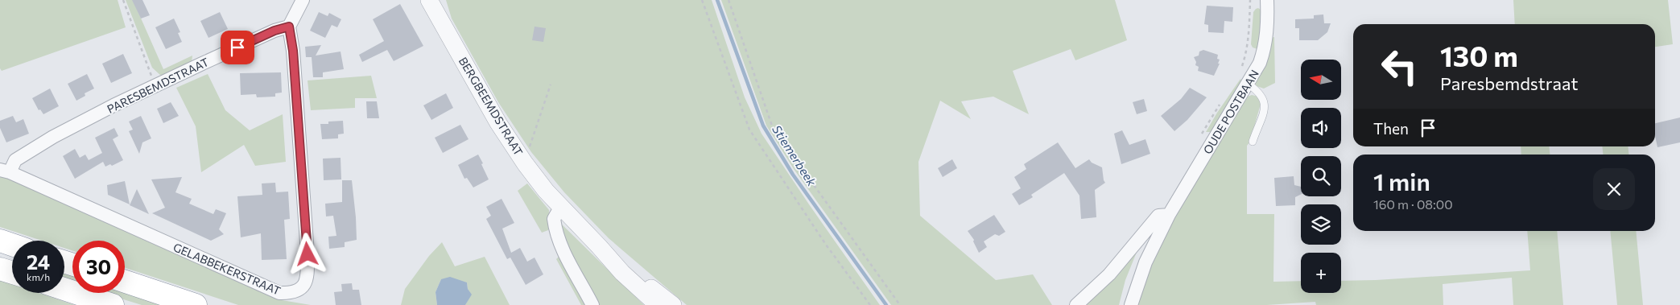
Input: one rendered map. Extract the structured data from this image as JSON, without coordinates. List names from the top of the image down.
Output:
{
  "streets": {
    "street": [
      "PARESBEMDSTRAAT",
      "BERGBEEMDSTRAAT",
      "OUDE POSTBAAN",
      "GELABBEKERSTRAAT"
    ]
  },
  "crossings": [
    ["PARESBEMDSTRAAT", "GELABBEKERSTRAAT"]
  ],
  "water": ["Stiemerbeek"],
  "north": "left",
  "page": {
    "turn": ["130 m", "Paresbemdstraat"],
    "map_buttons": "+",
    "then": "Then",
    "heading": ["1 min", "160 m · 08:00"],
    "speed": "24 km/h",
    "limit": "30"
  }
}
